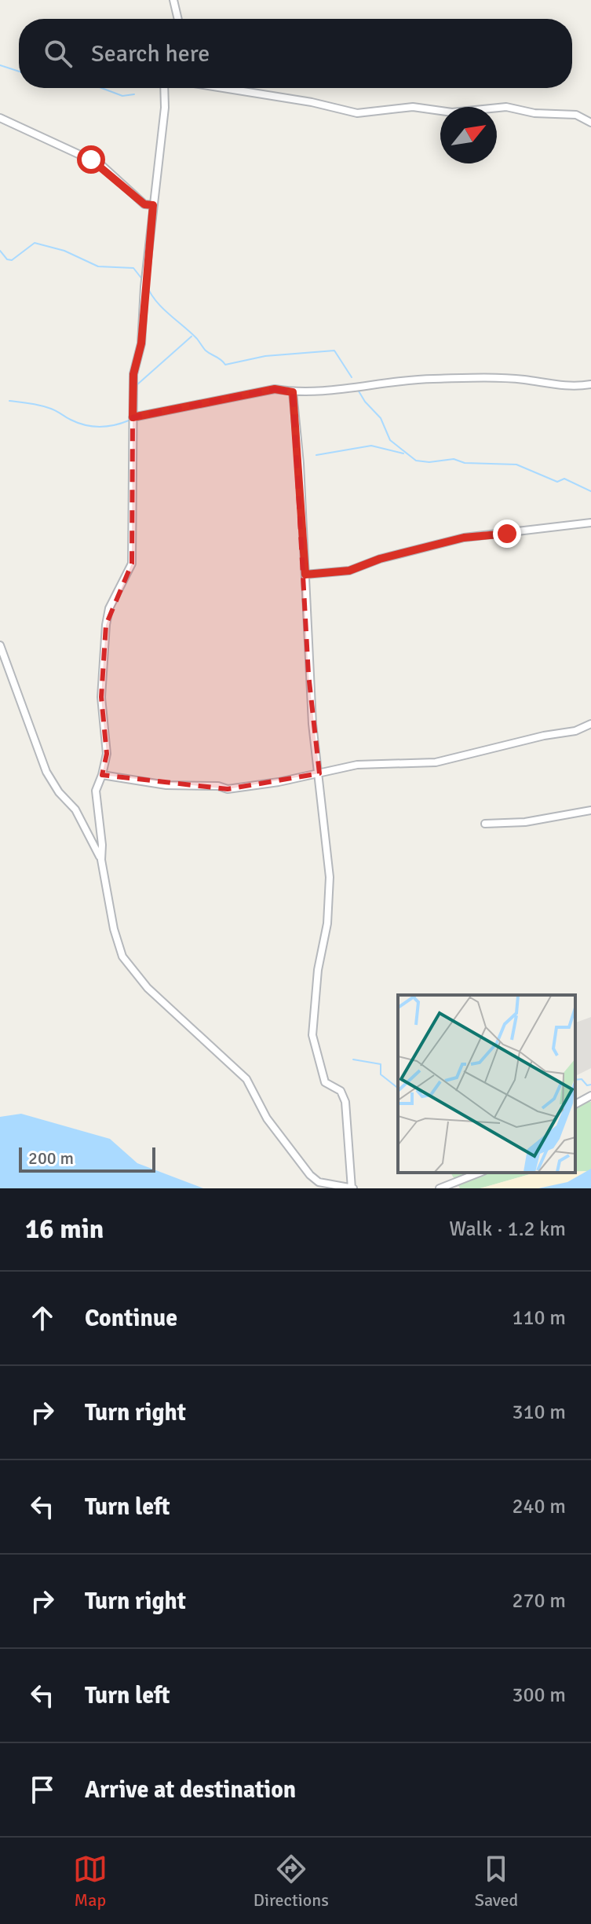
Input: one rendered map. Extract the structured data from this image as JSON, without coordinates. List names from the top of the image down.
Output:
{
  "scale_bar": "200 m",
  "north": "top right",
  "page": {
    "search": "Search here",
    "scale": "200 m",
    "heading": ["16 min", "Walk · 1.2 km"],
    "list": [
      ["Continue", "110 m"],
      ["Turn right", "310 m"],
      ["Turn left", "240 m"],
      ["Turn right", "270 m"],
      ["Turn left", "300 m"],
      "Arrive at destination"
    ],
    "nav": ["Map", "Directions", "Saved"]
  }
}
